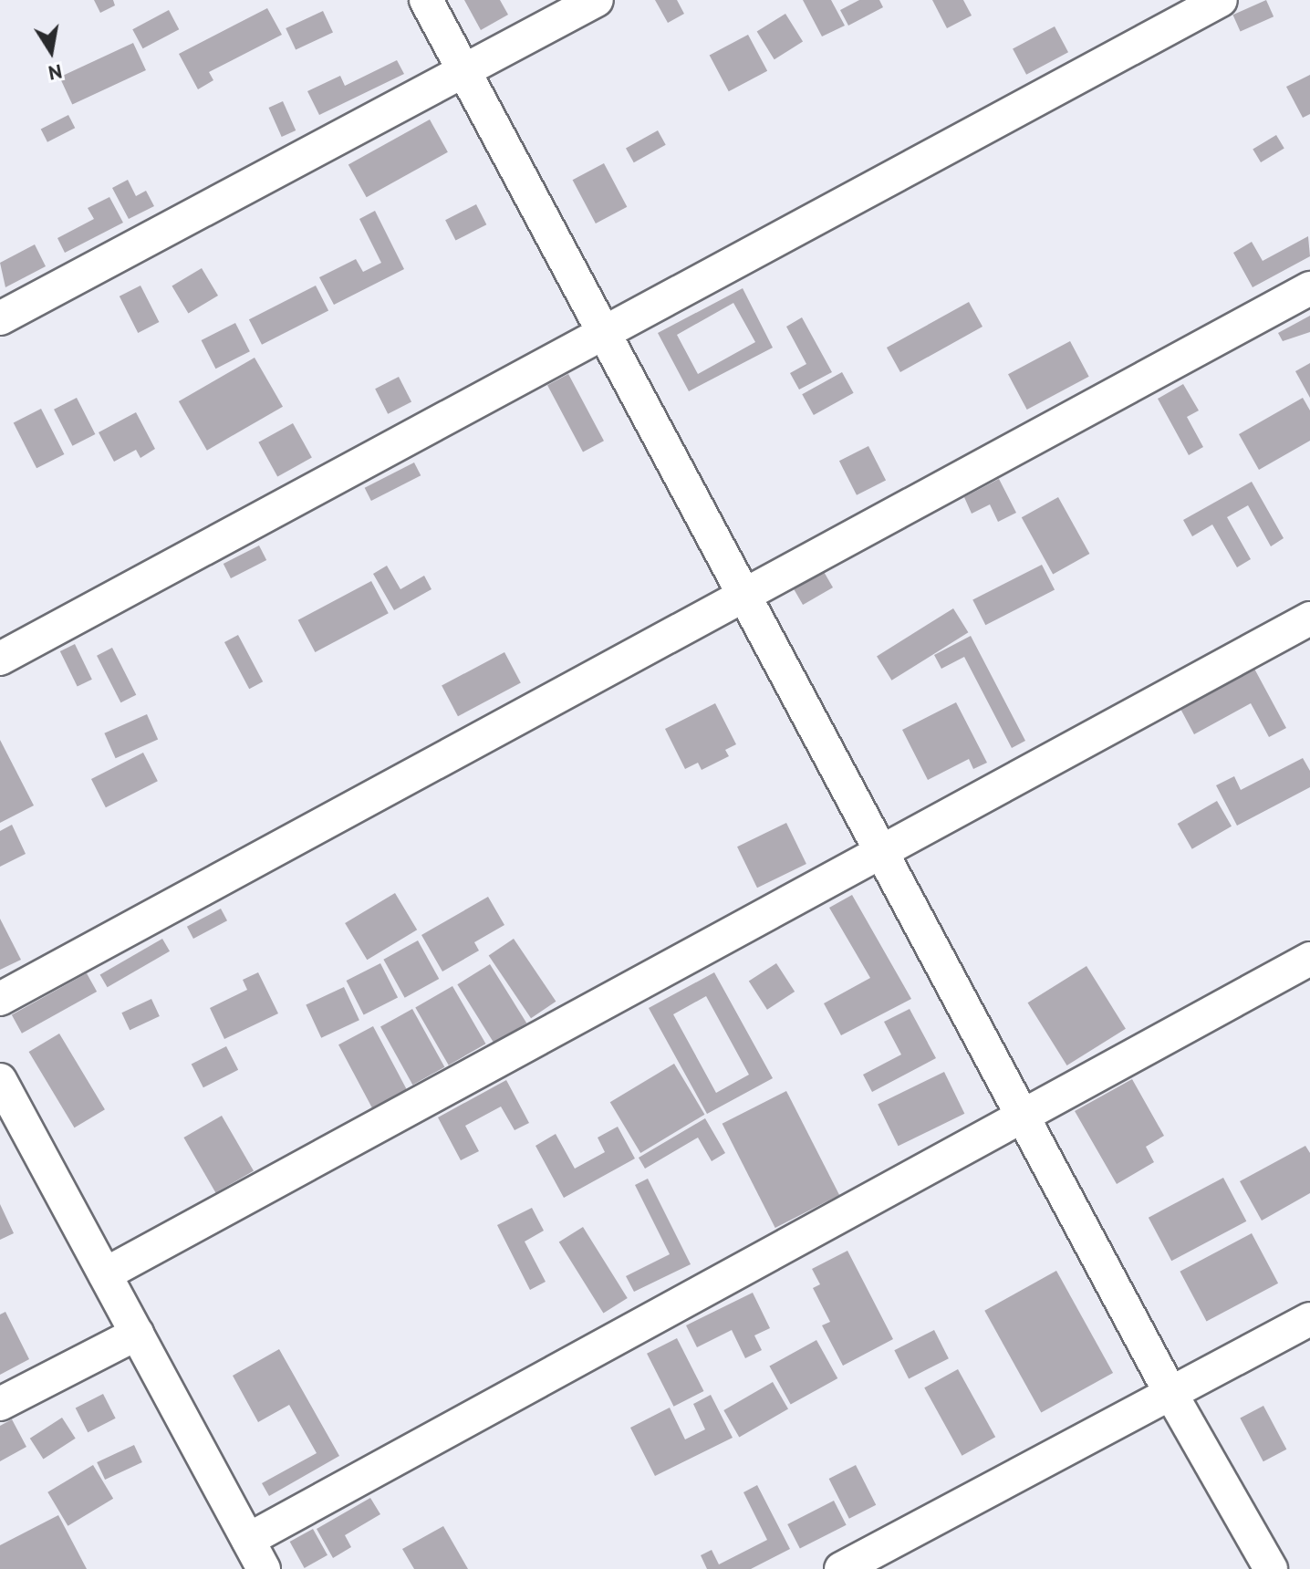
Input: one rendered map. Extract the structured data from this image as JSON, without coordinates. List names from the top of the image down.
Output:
{
  "north": "bottom"
}
